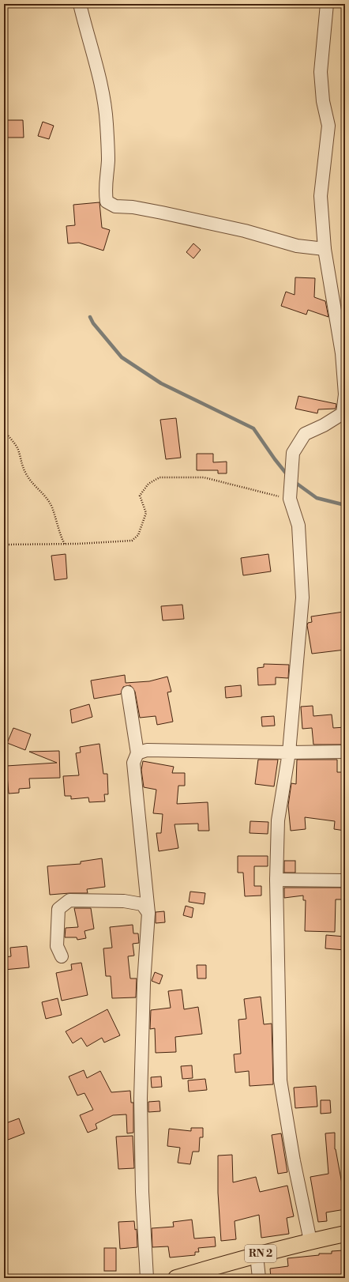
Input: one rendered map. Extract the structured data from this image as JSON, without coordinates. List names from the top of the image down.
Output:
{
  "streets": {
    "main road": ["RN 2"]
  }
}
